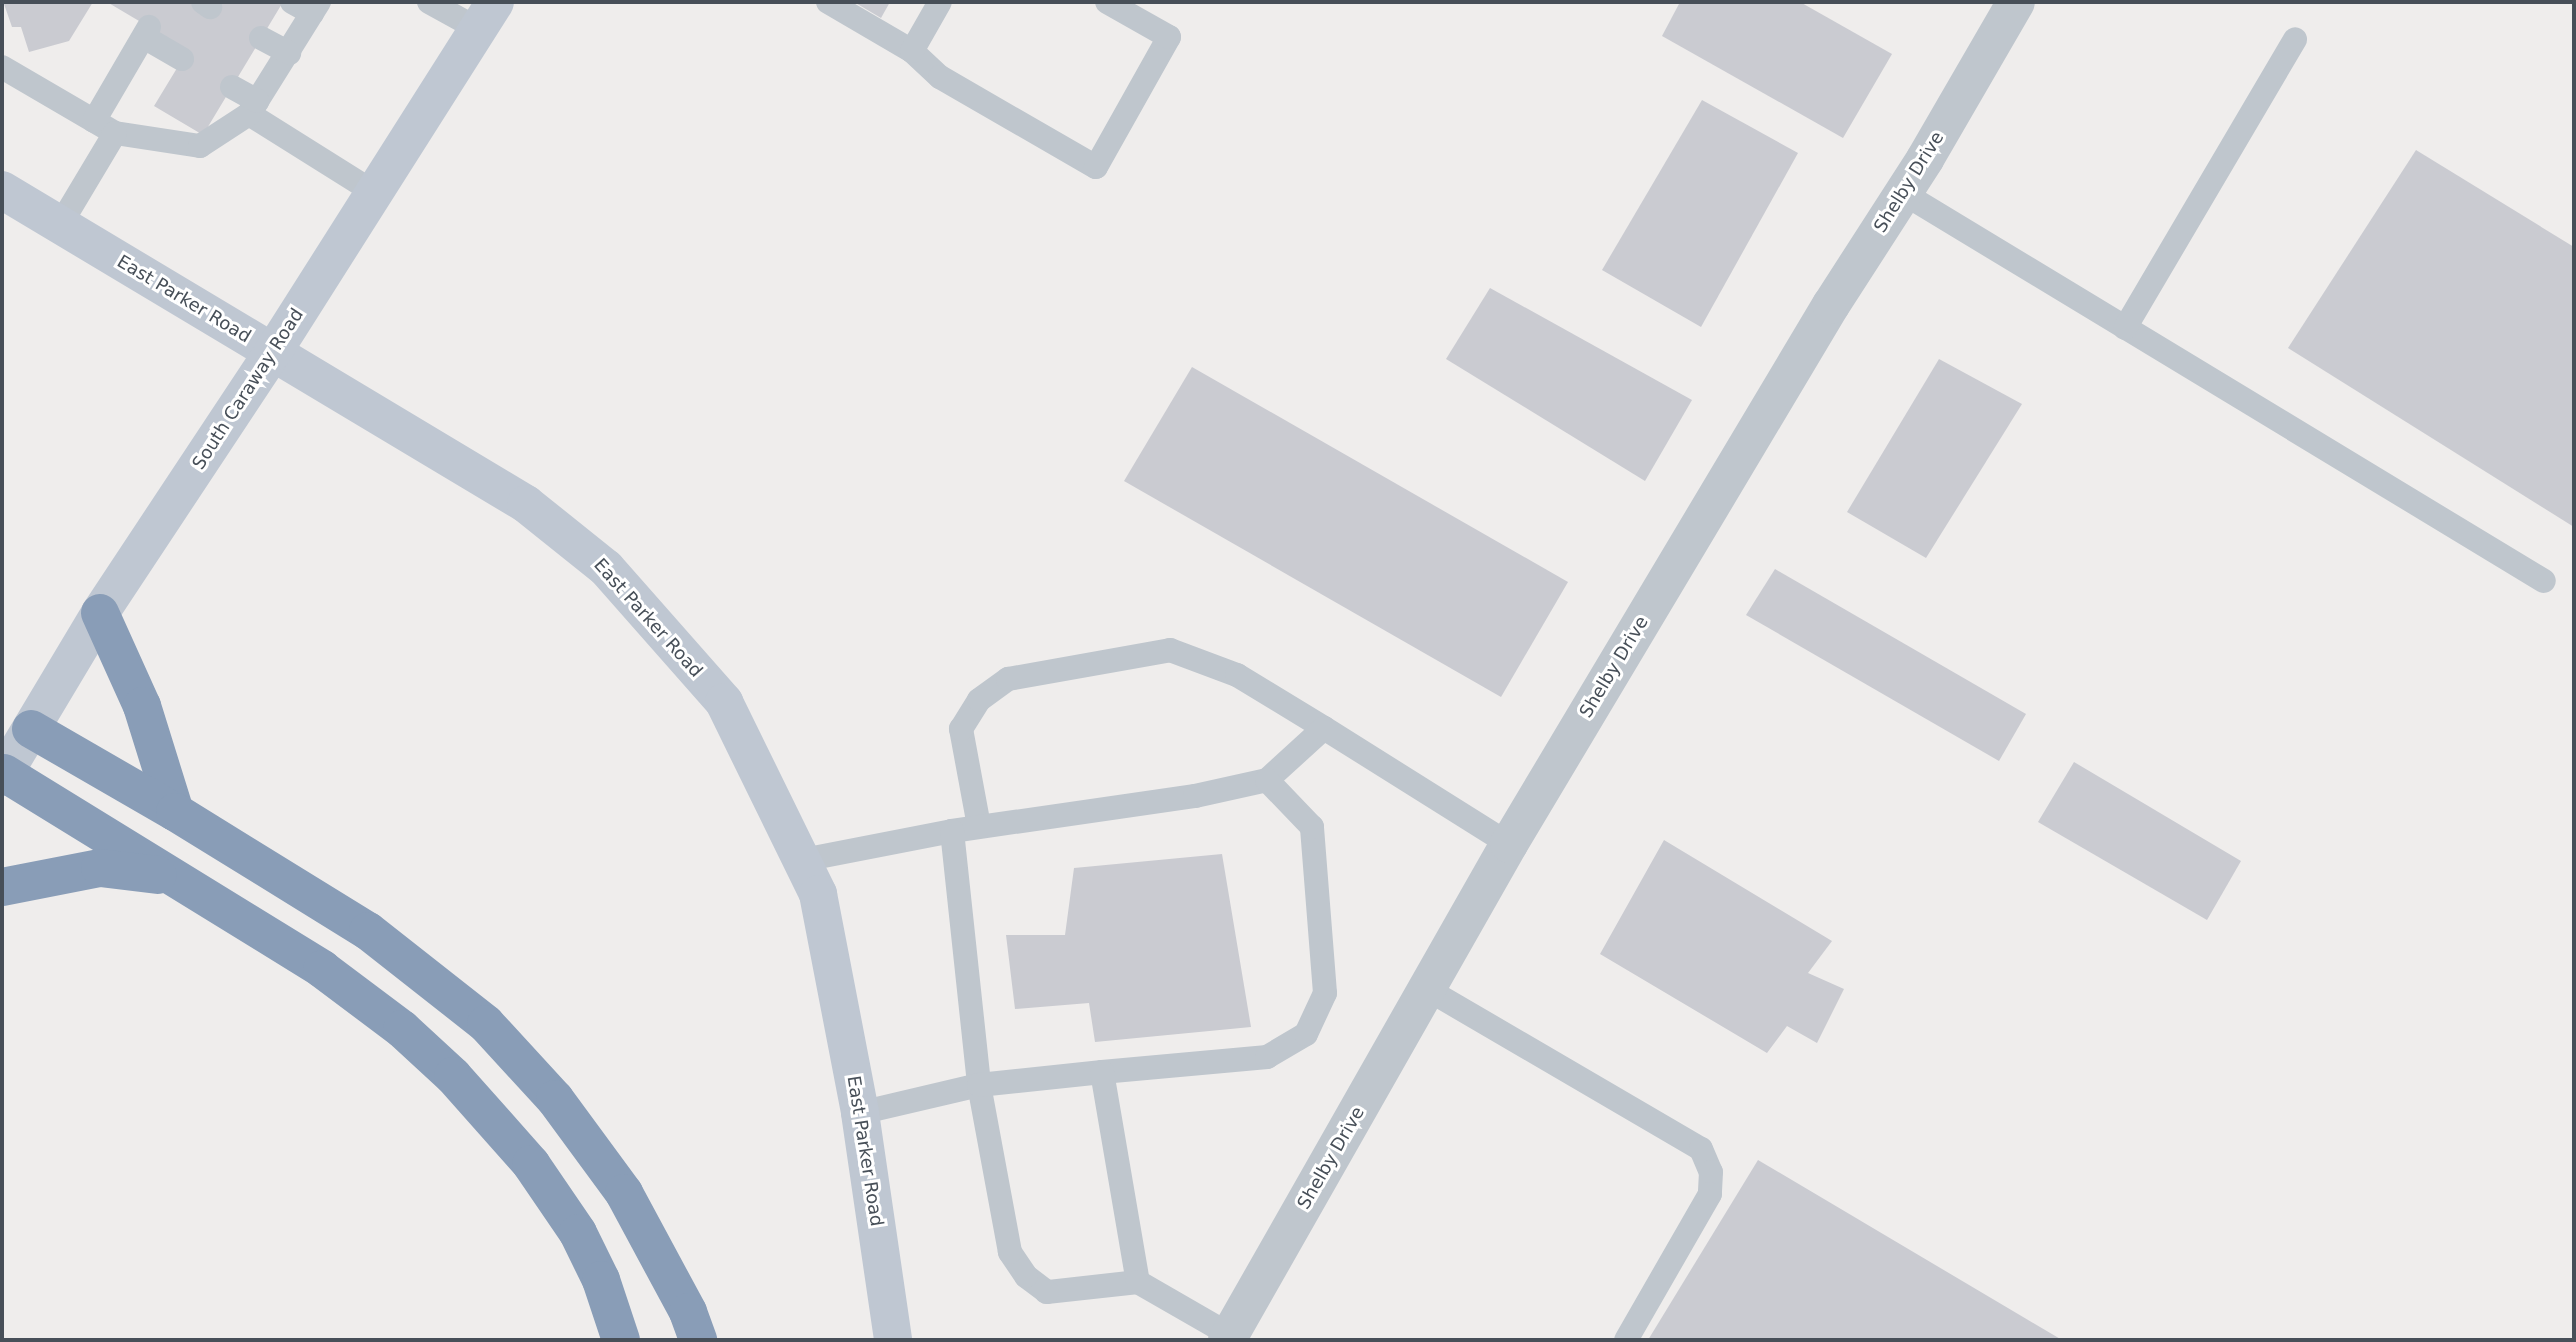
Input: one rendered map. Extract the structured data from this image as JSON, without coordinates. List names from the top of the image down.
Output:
{
  "streets": {
    "street": ["Shelby Drive", "East Parker Road", "South Caraway Road"]
  },
  "crossings": [
    ["East Parker Road", "South Caraway Road"]
  ]
}
